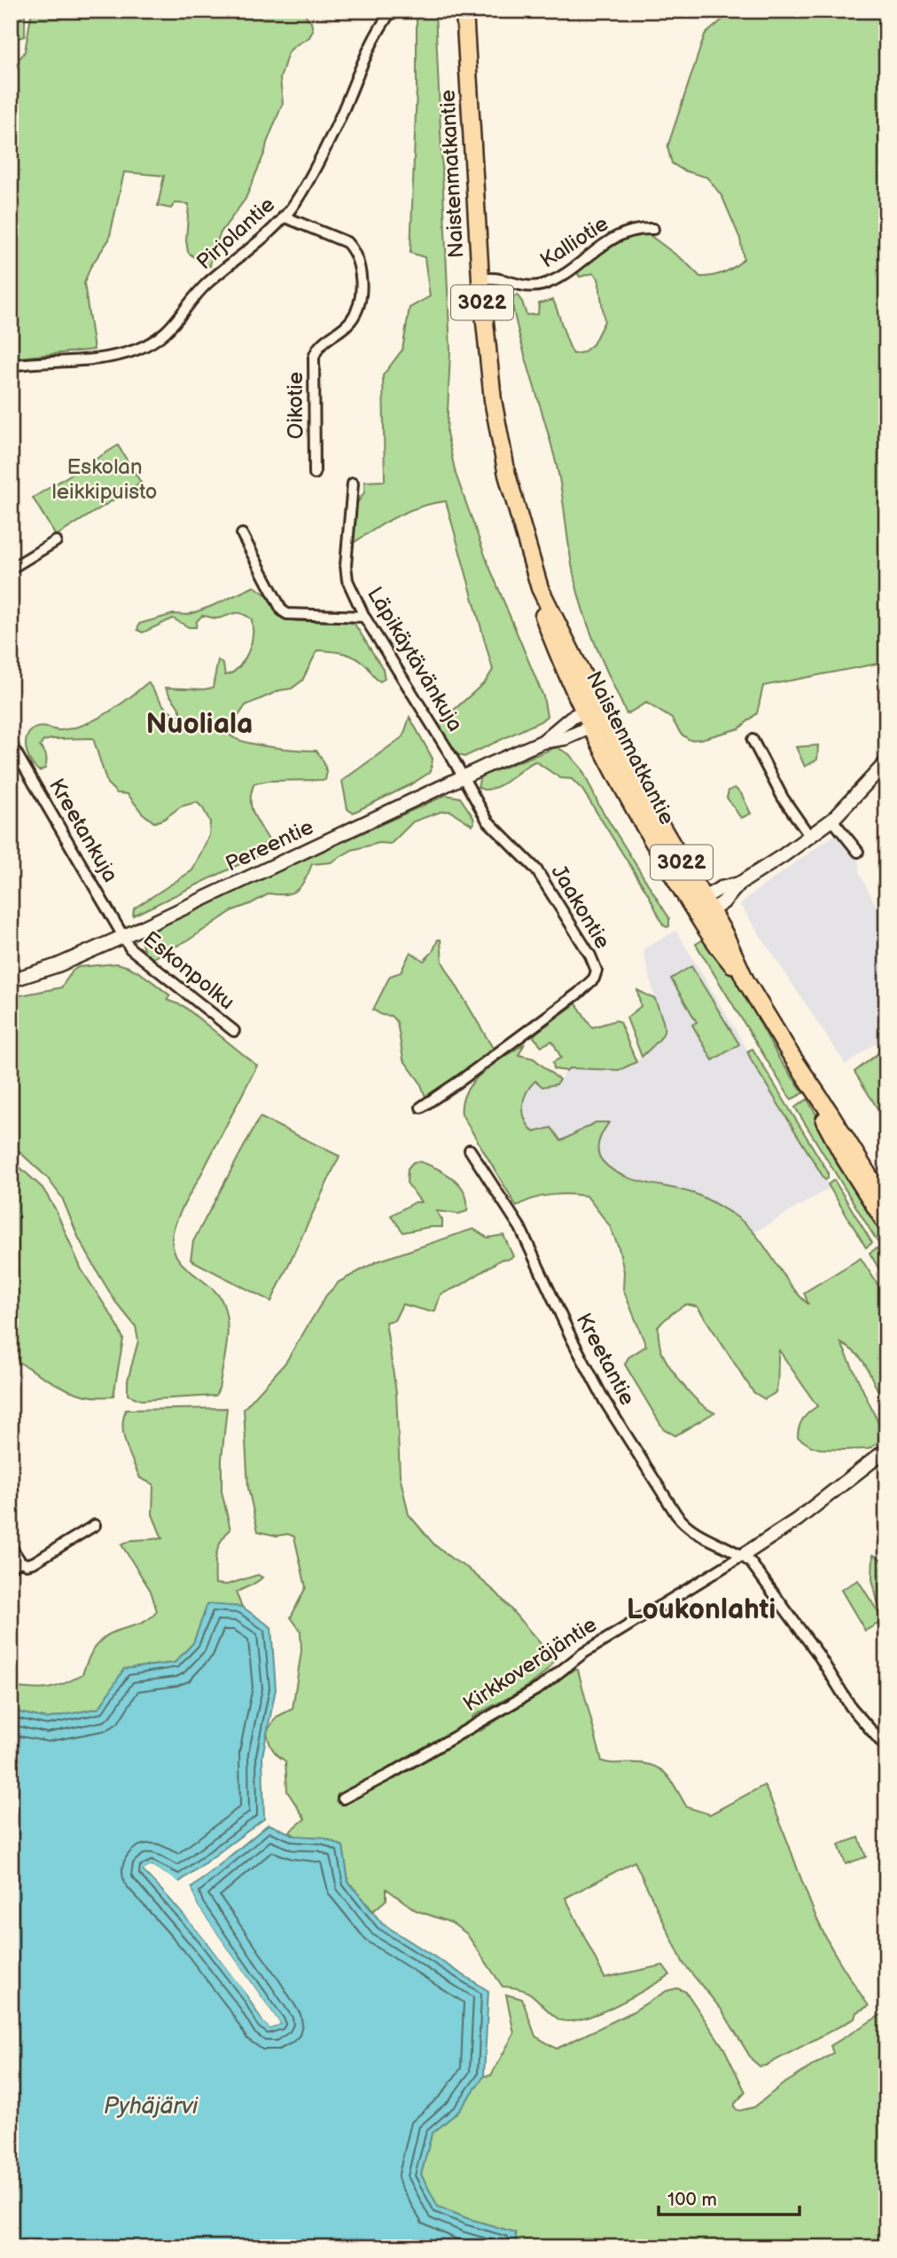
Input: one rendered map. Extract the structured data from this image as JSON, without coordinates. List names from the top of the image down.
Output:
{
  "streets": {
    "main road": ["Naistenmatkantie", "3022"],
    "street": [
      "Pirjolantie",
      "Kalliotie",
      "Oikotie",
      "Läpikäytävänkuja",
      "Kreetankuja",
      "Pereentie",
      "Jaakontie",
      "Eskonpolku",
      "Kreetantie",
      "Kirkkoveräjäntie"
    ]
  },
  "crossings": [
    ["Naistenmatkantie", "Kalliotie"],
    ["Naistenmatkantie", "Pereentie"],
    ["Pirjolantie", "Oikotie"],
    ["Läpikäytävänkuja", "Pereentie"],
    ["Läpikäytävänkuja", "Jaakontie"],
    ["Kreetankuja", "Pereentie"],
    ["Kreetankuja", "Eskonpolku"],
    ["Pereentie", "Jaakontie"],
    ["Pereentie", "Eskonpolku"],
    ["Kreetantie", "Kirkkoveräjäntie"]
  ],
  "districts": ["Nuoliala", "Loukonlahti"],
  "water": ["Pyhäjärvi"],
  "parks": ["Eskolan leikkipuisto"],
  "scale_bar": "100 m"
}
